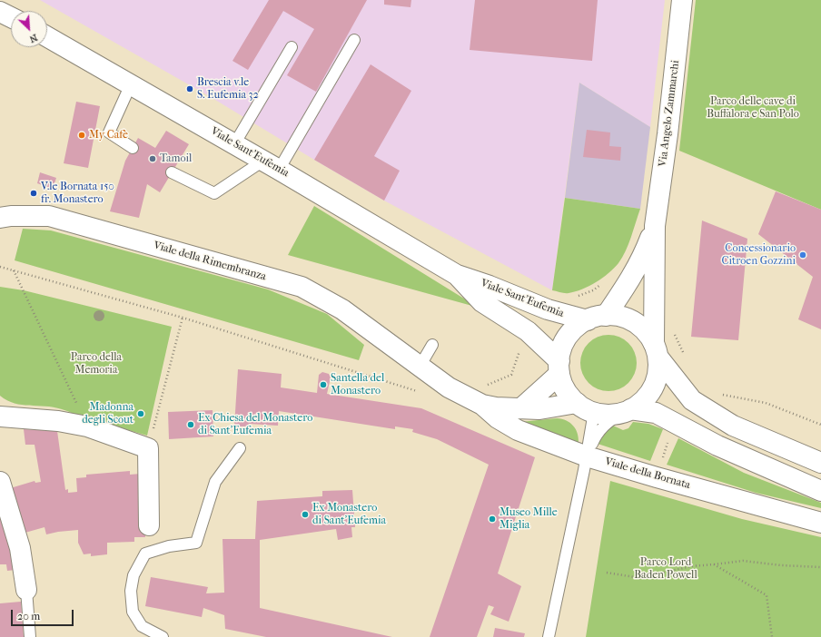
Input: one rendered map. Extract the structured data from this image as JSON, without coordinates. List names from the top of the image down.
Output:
{
  "streets": {
    "street": [
      "Via Angelo Zammarchi",
      "Viale Sant'Eufemia",
      "Viale della Rimembranza",
      "Viale della Bornata"
    ]
  },
  "crossings": [
    ["Via Angelo Zammarchi", "Viale Sant'Eufemia"],
    ["Via Angelo Zammarchi", "Viale della Bornata"],
    ["Viale Sant'Eufemia", "Viale della Bornata"],
    ["Viale della Rimembranza", "Viale della Bornata"]
  ],
  "parks": ["Parco delle cave di Buffalora e San Polo", "Parco della Memoria", "Parco Lord Baden Powell"],
  "places": [
    "Brescia v.le S. Eufemia 32",
    "My Cafè",
    "Tamoil",
    "V.le Bornata 150 fr. Monastero",
    "Concessionario Citroen Gozzini",
    "Santella del Monastero",
    "Madonna degli Scout",
    "Ex Chiesa del Monastero di Sant'Eufemia",
    "Ex Monastero di Sant'Eufemia",
    "Museo Mille Miglia"
  ],
  "scale_bar": "20 m",
  "north": "bottom right"
}
